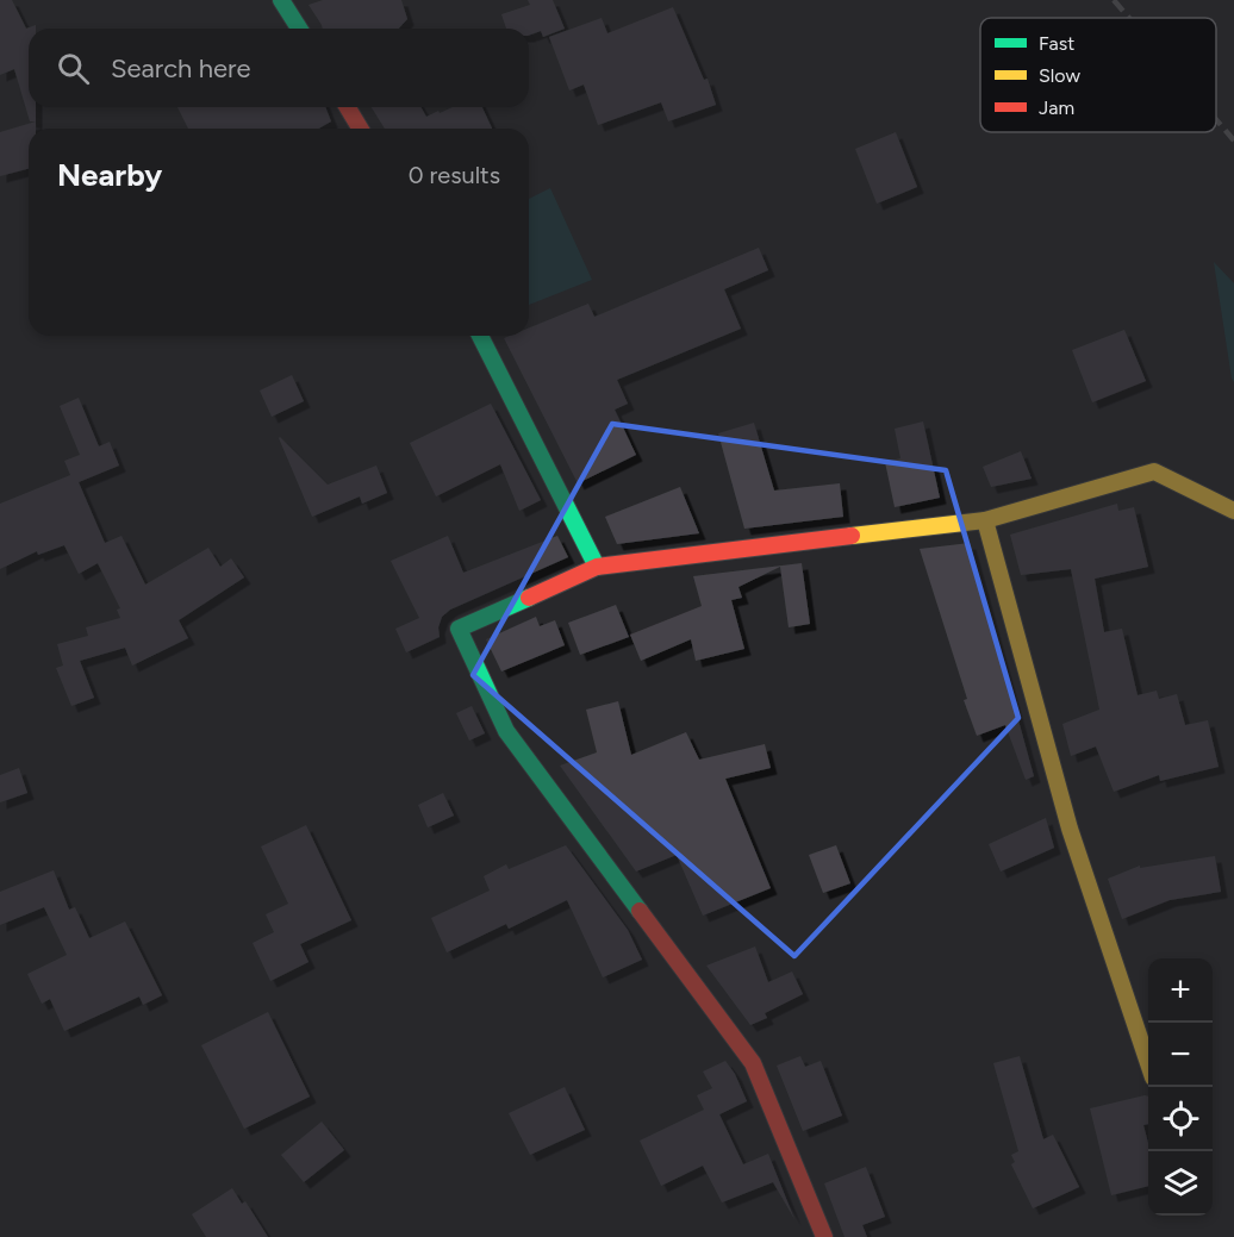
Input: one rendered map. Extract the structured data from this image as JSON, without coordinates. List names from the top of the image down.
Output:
{
  "legend": ["Fast", "Slow", "Jam"],
  "page": {
    "search": "Search here",
    "heading": ["Nearby", "0 results"],
    "map_buttons": ["+", "−"]
  }
}
